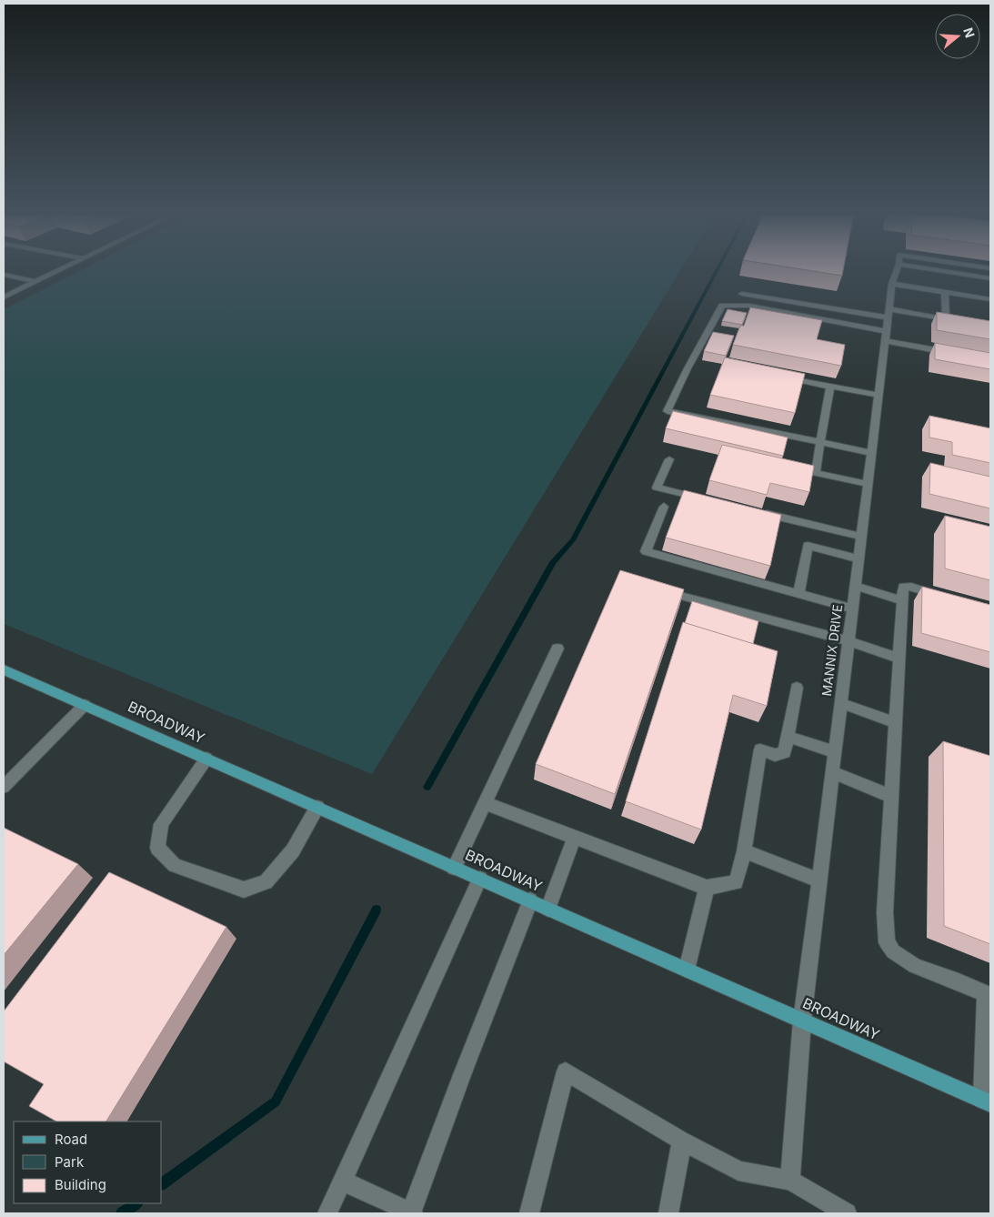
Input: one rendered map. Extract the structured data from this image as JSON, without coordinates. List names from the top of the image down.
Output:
{
  "streets": {
    "main road": ["BROADWAY"],
    "street": ["MANNIX DRIVE"]
  },
  "crossings": [
    ["MANNIX DRIVE", "BROADWAY"]
  ],
  "legend": ["Road", "Park", "Building"],
  "north": "right"
}
